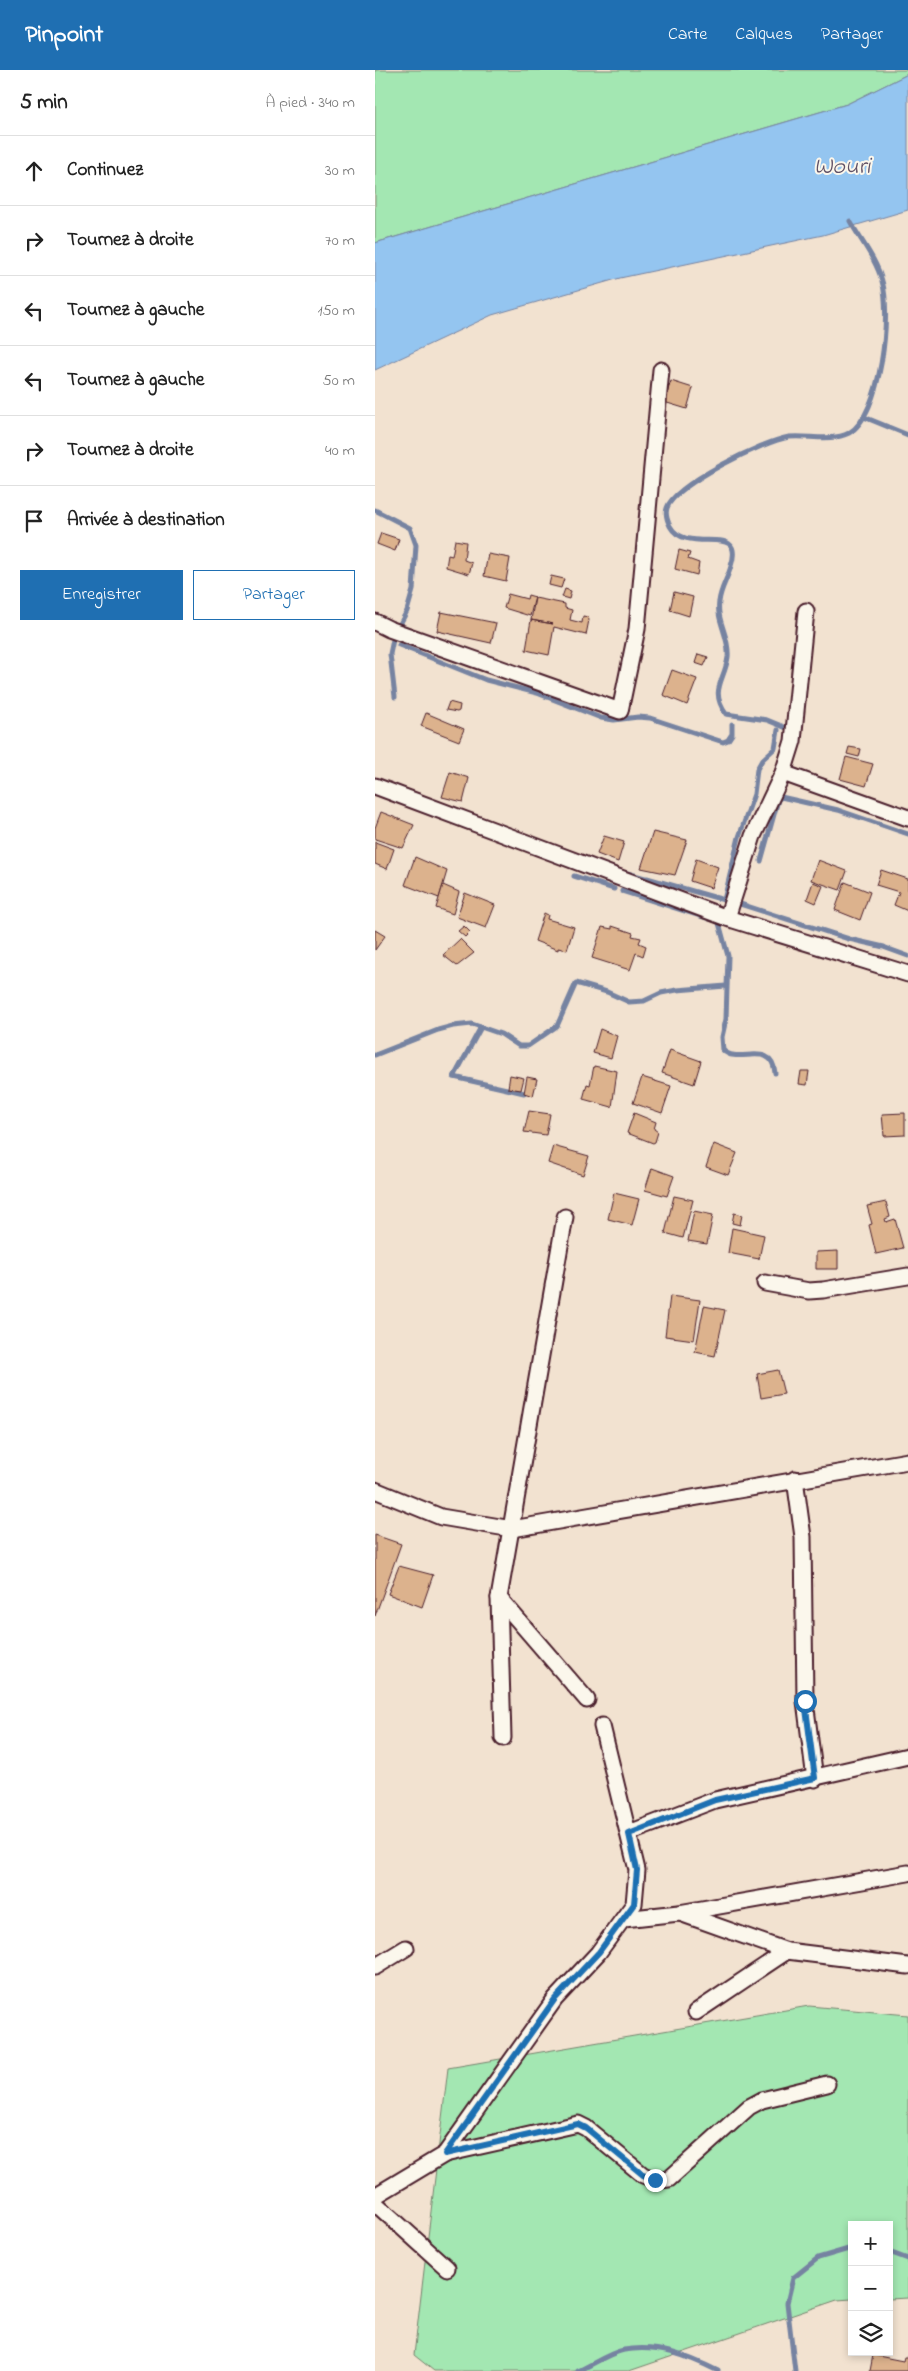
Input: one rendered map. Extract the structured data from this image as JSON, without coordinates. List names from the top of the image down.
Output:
{
  "water": ["Wouri"],
  "page": {
    "header": "Pinpoint",
    "nav": ["Carte", "Calques", "Partager"],
    "heading": ["5 min", "À pied · 340 m"],
    "list": [
      ["Continuez", "30 m"],
      ["Tournez à droite", "70 m"],
      ["Tournez à gauche", "150 m"],
      ["Tournez à gauche", "50 m"],
      ["Tournez à droite", "40 m"],
      "Arrivée à destination"
    ],
    "buttons": ["Enregistrer", "Partager"],
    "map_buttons": ["+", "−"]
  }
}
